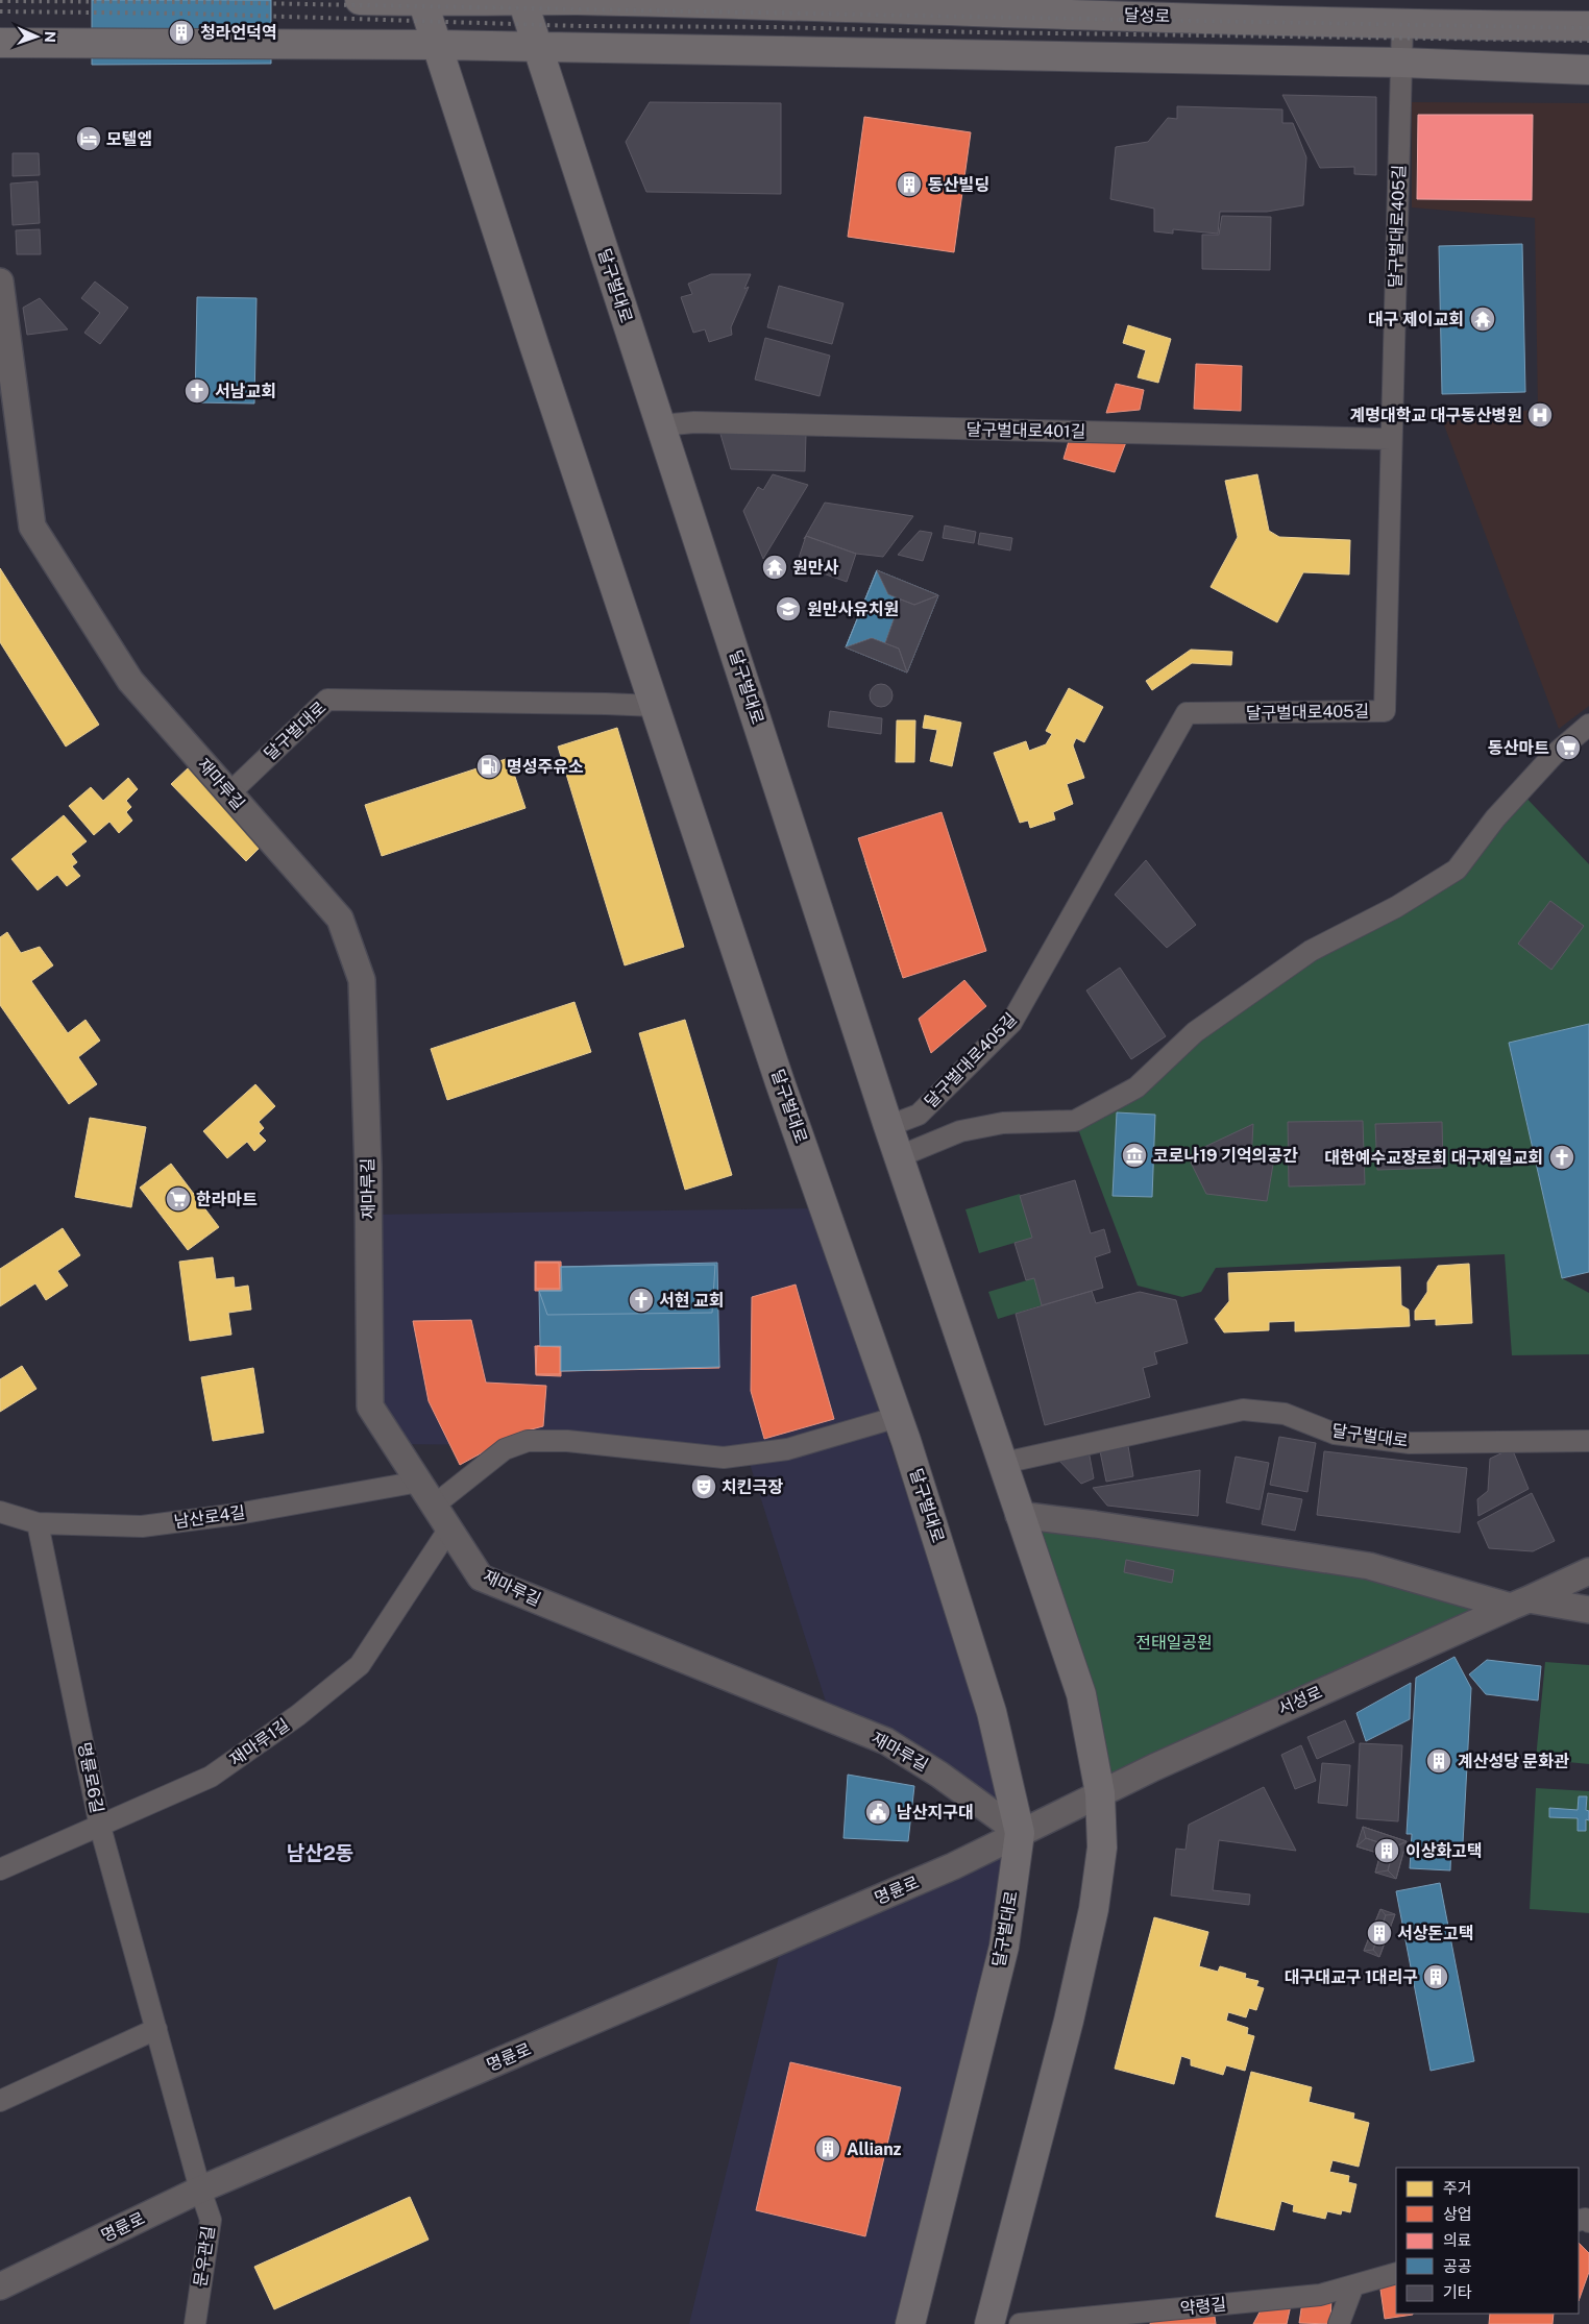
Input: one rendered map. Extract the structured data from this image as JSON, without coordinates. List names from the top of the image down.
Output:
{
  "streets": {
    "main road": ["달성로", "달구벌대로"],
    "street": [
      "달구벌대로405길",
      "달구벌대로401길",
      "재마루길",
      "남산로4길",
      "서성로",
      "재마루1길",
      "명륜로6길",
      "명륜로",
      "문우관길",
      "약령길"
    ]
  },
  "crossings": [
    ["달성로", "달구벌대로405길"],
    ["달성로", "달구벌대로"],
    ["달구벌대로405길", "달구벌대로"],
    ["달구벌대로405길", "달구벌대로401길"],
    ["달구벌대로", "달구벌대로401길"],
    ["달구벌대로", "재마루길"],
    ["달구벌대로", "서성로"],
    ["달구벌대로", "명륜로"],
    ["재마루길", "남산로4길"],
    ["재마루길", "서성로"],
    ["재마루길", "재마루1길"],
    ["재마루길", "명륜로"],
    ["남산로4길", "명륜로6길"],
    ["서성로", "명륜로"],
    ["재마루1길", "명륜로6길"],
    ["명륜로6길", "명륜로"],
    ["명륜로6길", "문우관길"],
    ["명륜로", "문우관길"]
  ],
  "districts": ["남산2동"],
  "parks": ["전태일공원"],
  "places": {
    "building": [
      "청라언덕역",
      "동산빌딩",
      "계산성당 문화관",
      "이상화고택",
      "서상돈고택",
      "대구대교구 1대리구",
      "Allianz"
    ],
    "hotel": ["모텔엠"],
    "temple": ["대구 제이교회", "원만사"],
    "church": ["서남교회", "대한예수교장로회 대구제일교회", "서현 교회"],
    "hospital": ["계명대학교 대구동산병원"],
    "school or university": ["원만사유치원"],
    "supermarket": ["동산마트", "한라마트"],
    "fuel station": ["명성주유소"],
    "museum": ["코로나19 기억의공간"],
    "theatre": ["치킨극장"],
    "public building": ["남산지구대"]
  },
  "legend": [
    "주거",
    "상업",
    "의료",
    "공공",
    "기타"
  ],
  "north": "right"
}
